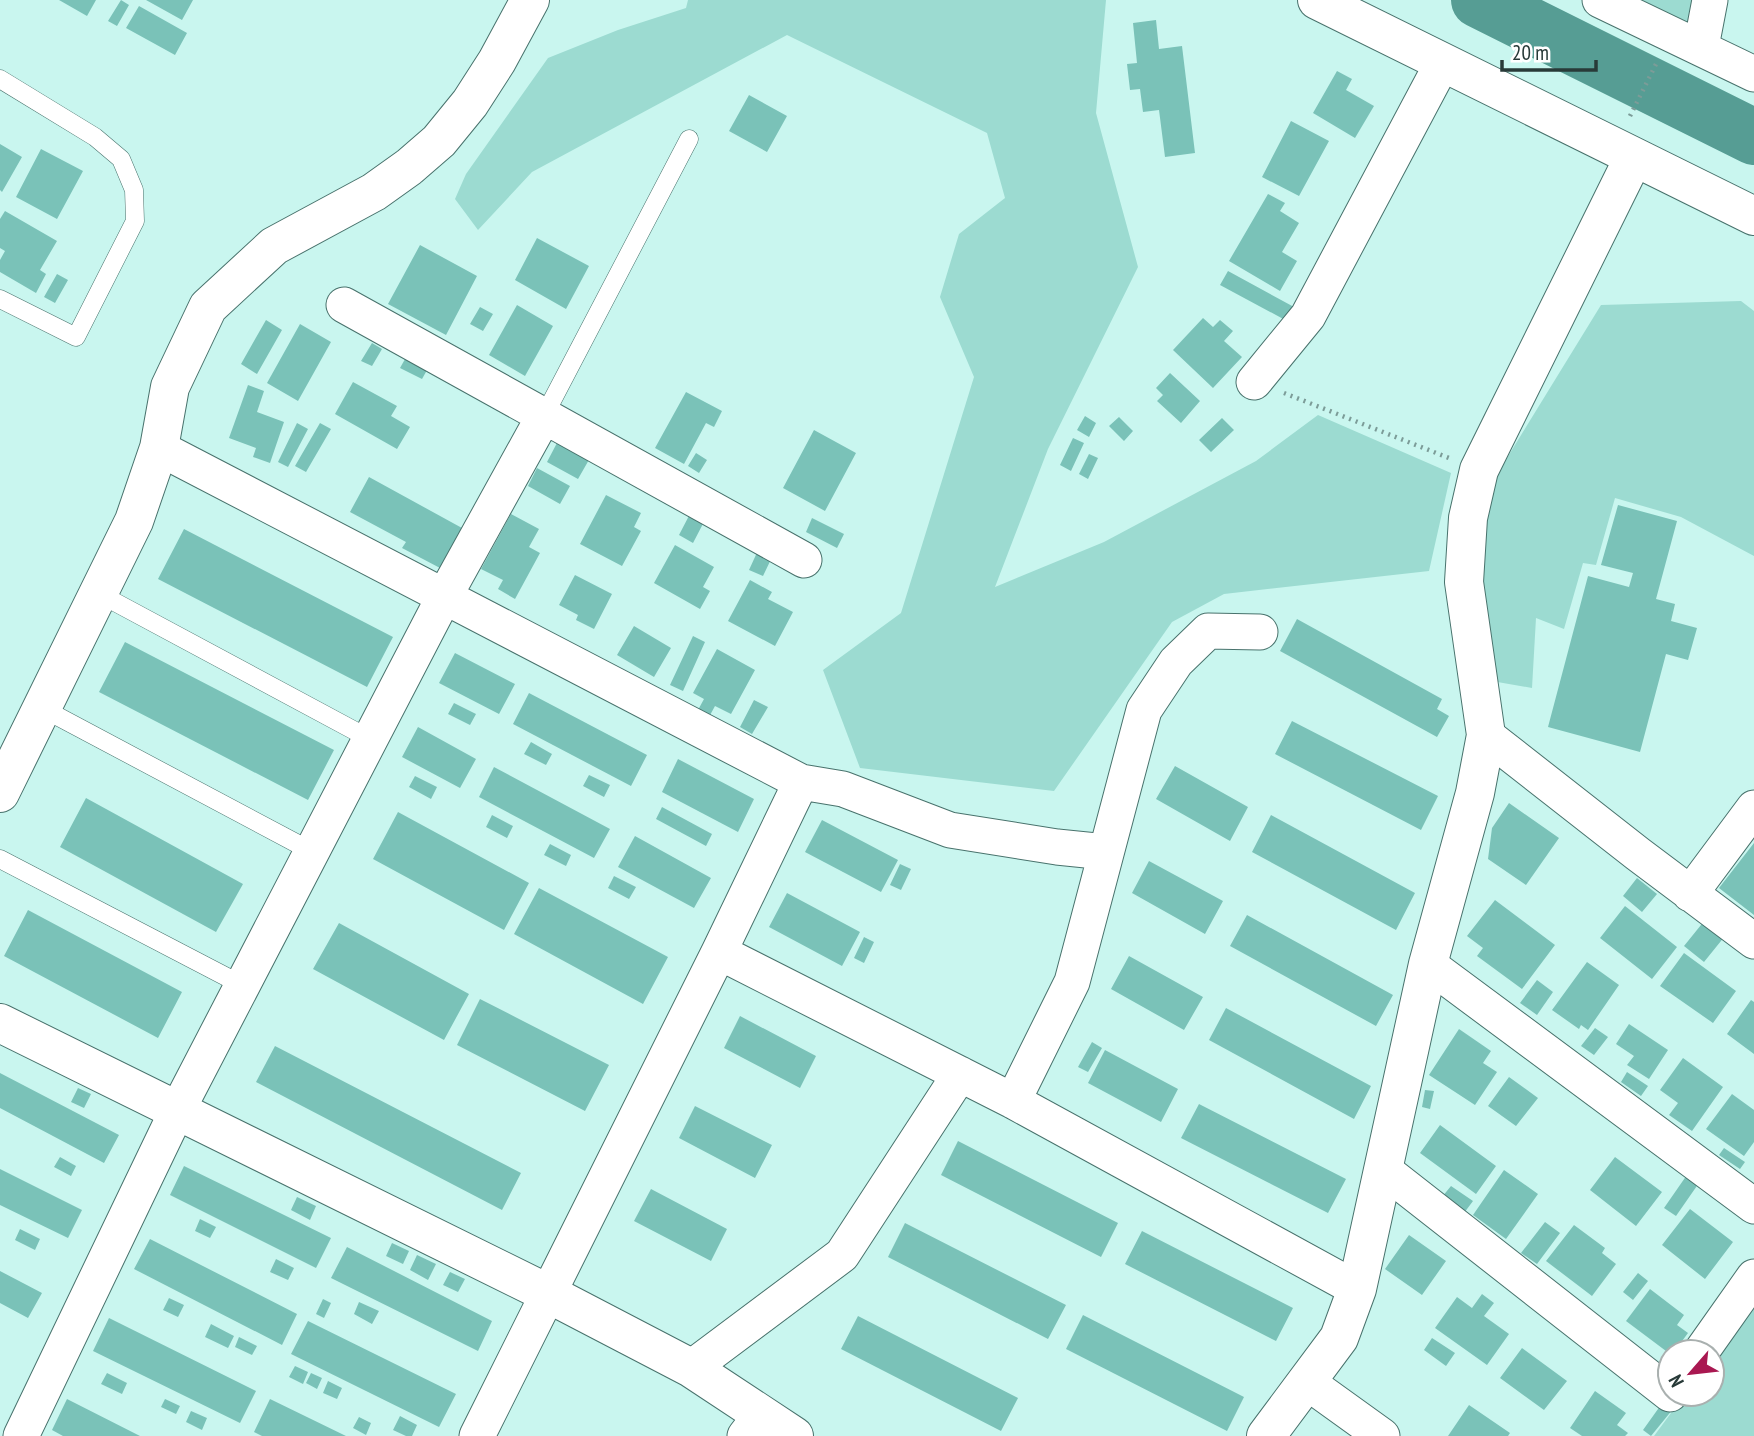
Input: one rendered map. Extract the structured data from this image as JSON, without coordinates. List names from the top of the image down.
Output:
{
  "scale_bar": "20 m",
  "north": "bottom left"
}
